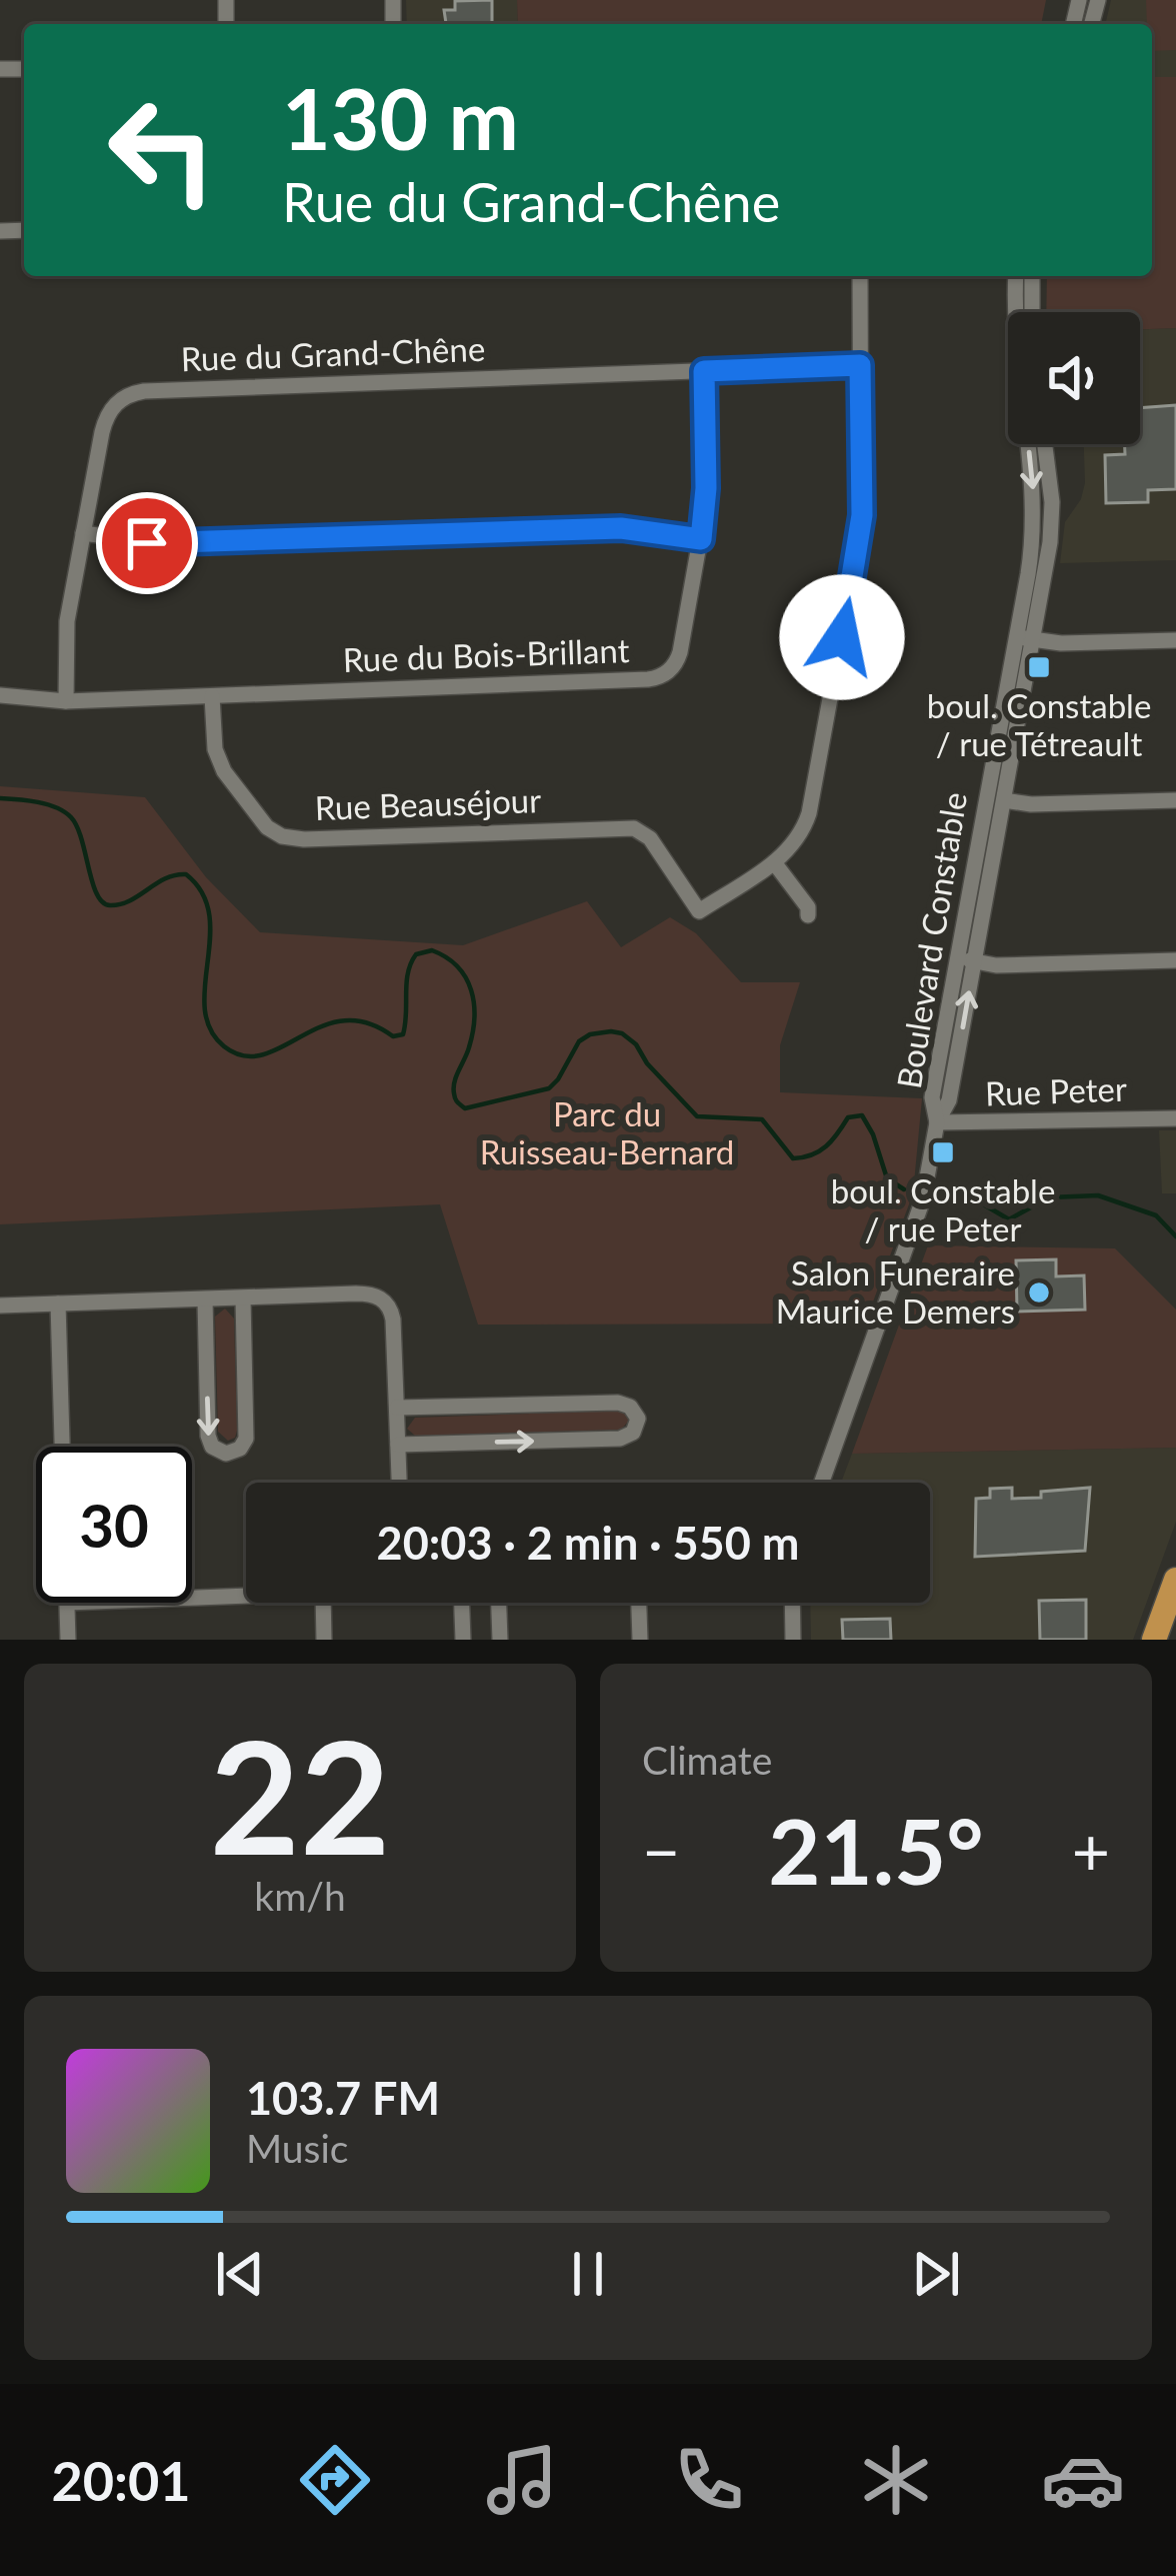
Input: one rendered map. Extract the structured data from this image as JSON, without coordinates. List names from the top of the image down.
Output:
{
  "streets": {
    "street": [
      "Rue du Grand-Chêne",
      "Rue du Bois-Brillant",
      "Rue Beauséjour",
      "Boulevard Constable",
      "Rue Peter"
    ]
  },
  "crossings": [
    ["Rue du Grand-Chêne", "Rue du Bois-Brillant"],
    ["Rue du Bois-Brillant", "Rue Beauséjour"],
    ["Boulevard Constable", "Rue Peter"]
  ],
  "parks": ["Parc du Ruisseau-Bernard"],
  "places": {
    "transit": ["boul. Constable / rue Tétreault", "boul. Constable / rue Peter"],
    "other": ["Salon Funeraire Maurice Demers"]
  },
  "page": {
    "turn": ["130 m", "Rue du Grand-Chêne"],
    "limit": "30",
    "trip": "20:03 · 2 min · 550 m",
    "tile": [
      ["22", "km/h"],
      "Climate"
    ],
    "heat": ["−", "21.5°", "+"],
    "song": ["103.7 FM", "Music"],
    "tabs": "20:01"
  }
}
